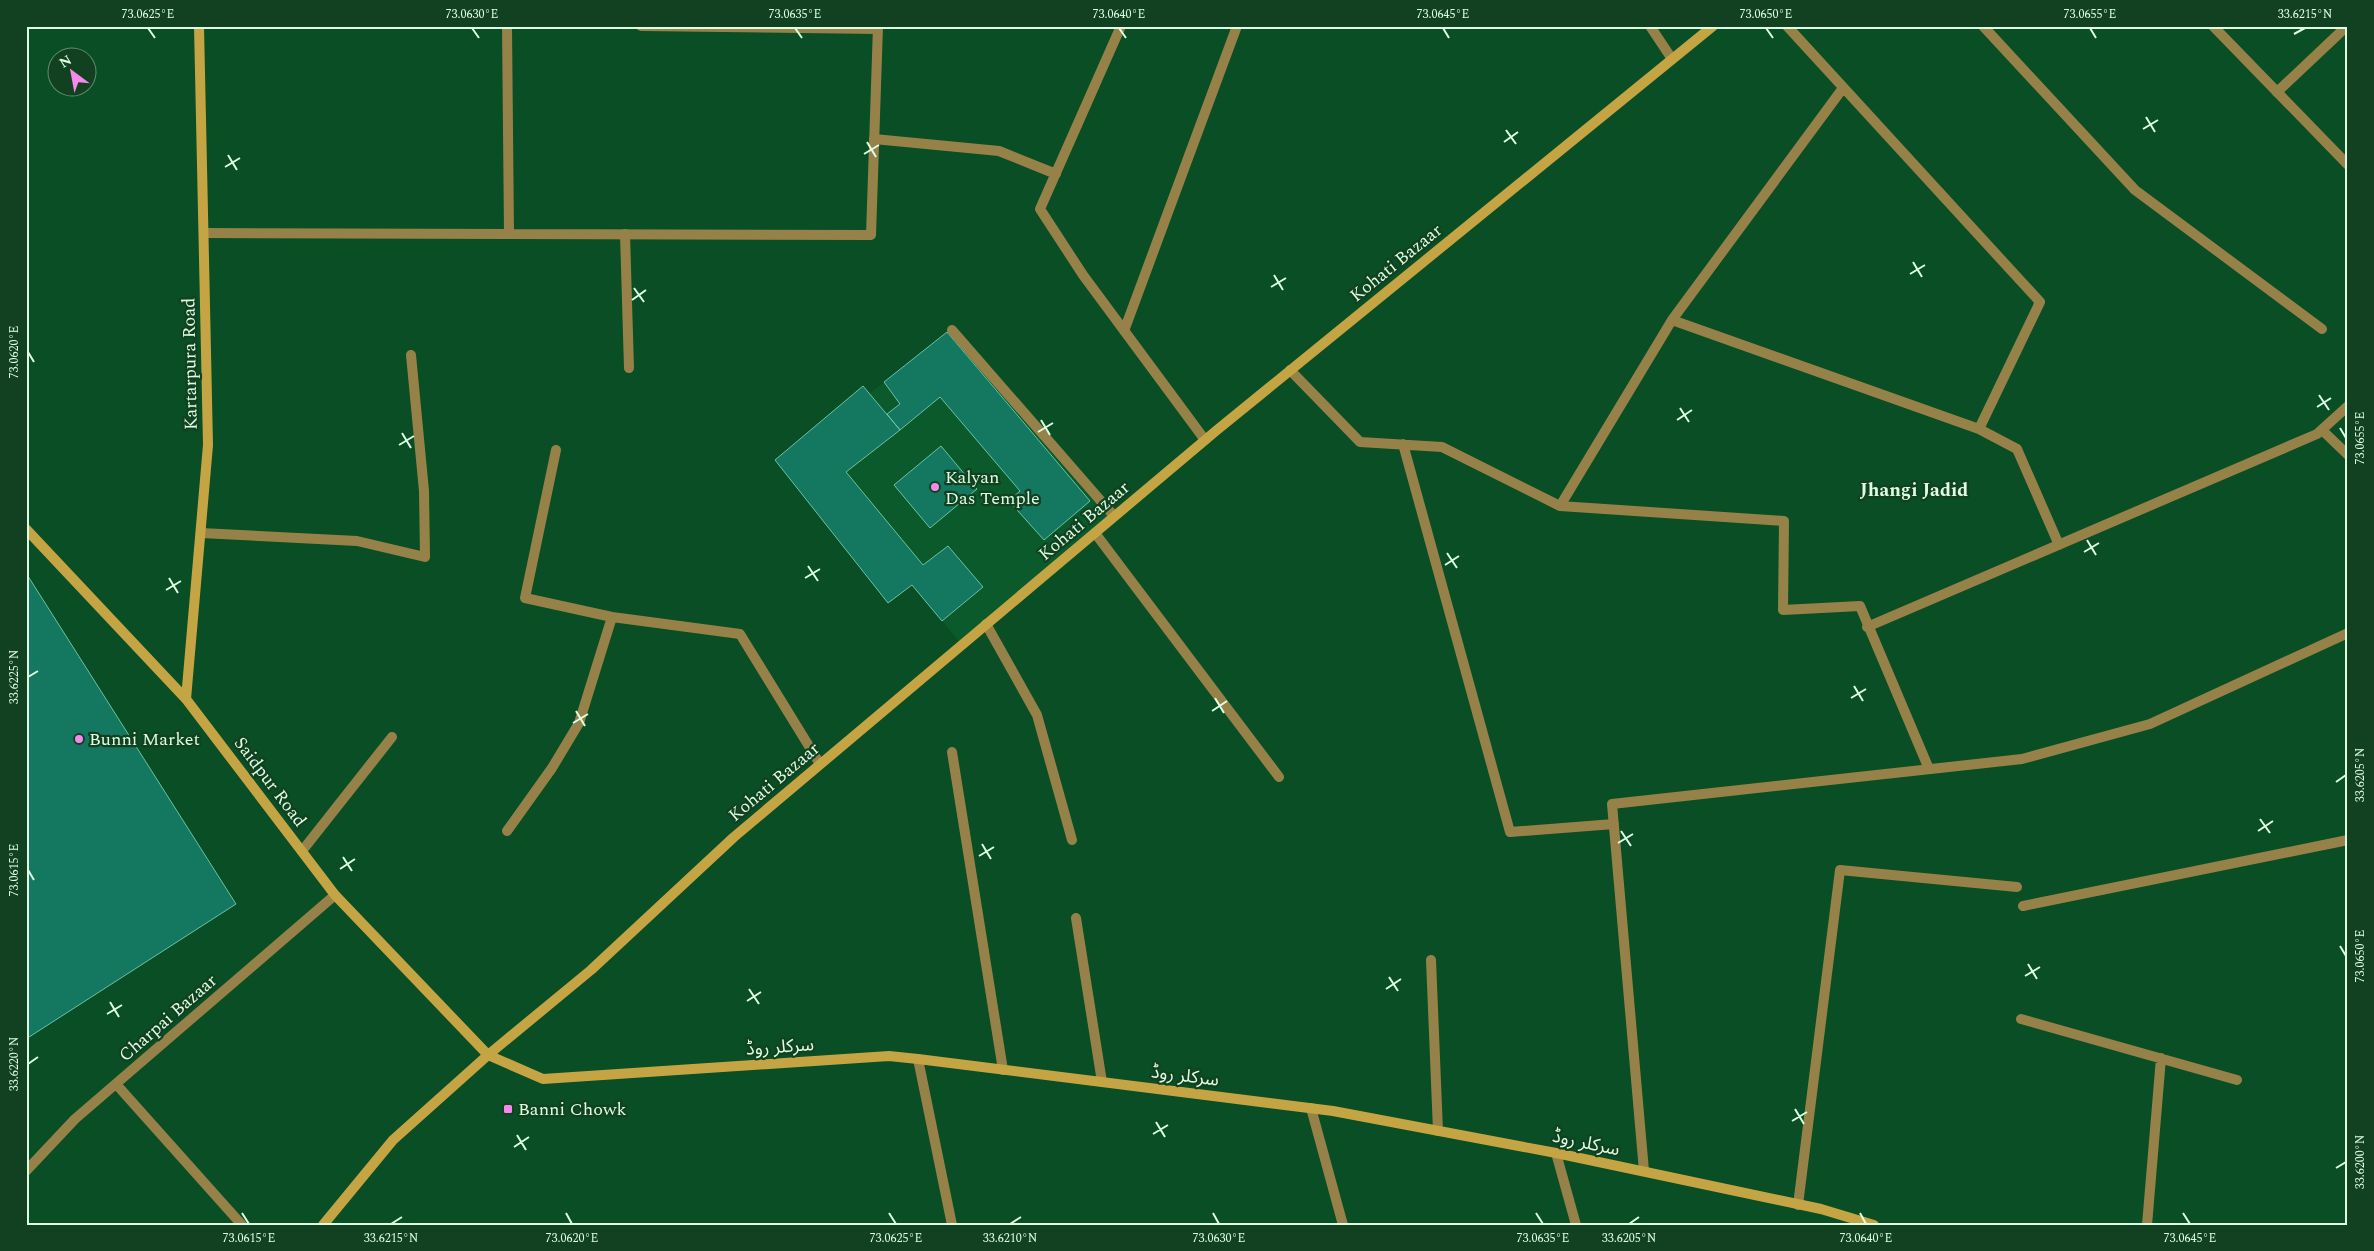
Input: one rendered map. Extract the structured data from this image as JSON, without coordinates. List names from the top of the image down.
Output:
{
  "streets": {
    "street": [
      "Kohati Bazaar",
      "Kartarpura Road",
      "Saidpur Road",
      "Charpai Bazaar",
      "سرکلر روڈ"
    ]
  },
  "crossings": [
    ["Kohati Bazaar", "Saidpur Road"],
    ["Kohati Bazaar", "سرکلر روڈ"],
    ["Kartarpura Road", "Saidpur Road"],
    ["Saidpur Road", "Charpai Bazaar"],
    ["Saidpur Road", "سرکلر روڈ"]
  ],
  "districts": ["Jhangi Jadid"],
  "places": {
    "other": ["Kalyan Das Temple", "Bunni Market"],
    "transit": ["Banni Chowk"]
  },
  "north": "top left",
  "coordinates": [
    "73.0625°E",
    "73.0630°E",
    "73.0635°E",
    "73.0640°E",
    "73.0645°E",
    "73.0650°E",
    "73.0655°E",
    "33.6215°N",
    "73.0620°E",
    "33.6225°N",
    "33.6205°N",
    "73.0615°E",
    "33.6220°N",
    "33.6200°N",
    "33.6210°N"
  ]
}
